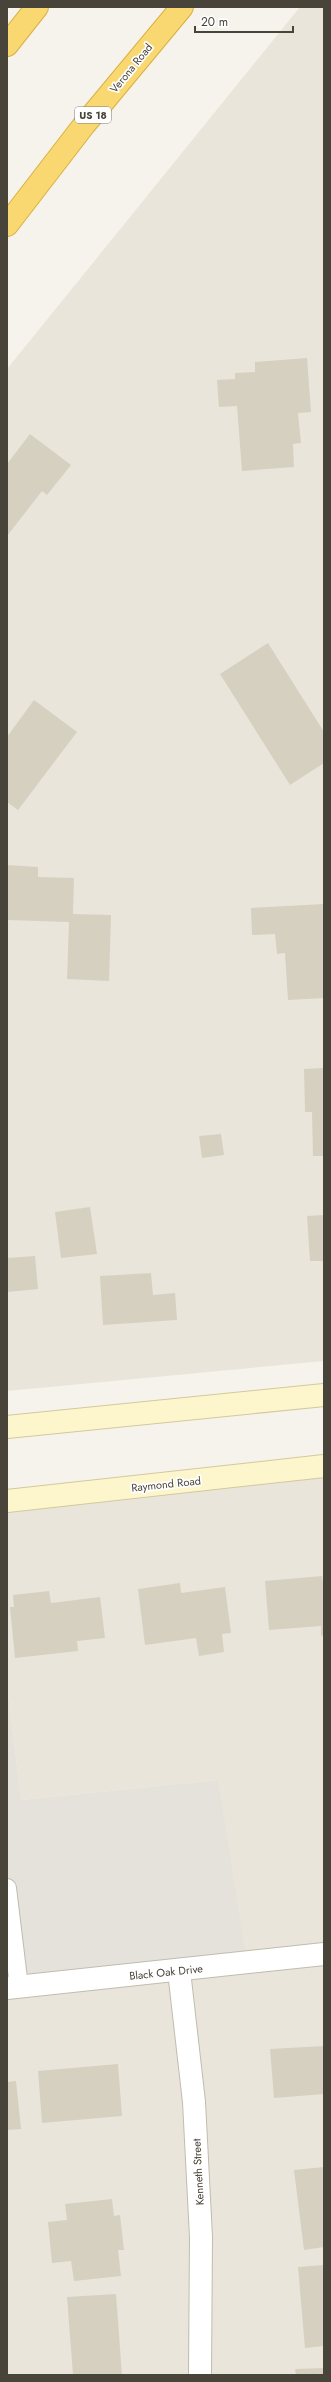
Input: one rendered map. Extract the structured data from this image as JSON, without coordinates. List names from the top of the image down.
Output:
{
  "streets": {
    "highway": ["Verona Road", "US 18"],
    "main road": ["Raymond Road"],
    "street": ["Black Oak Drive", "Kenneth Street"]
  },
  "crossings": [
    ["Black Oak Drive", "Kenneth Street"]
  ],
  "scale_bar": "20 m"
}
